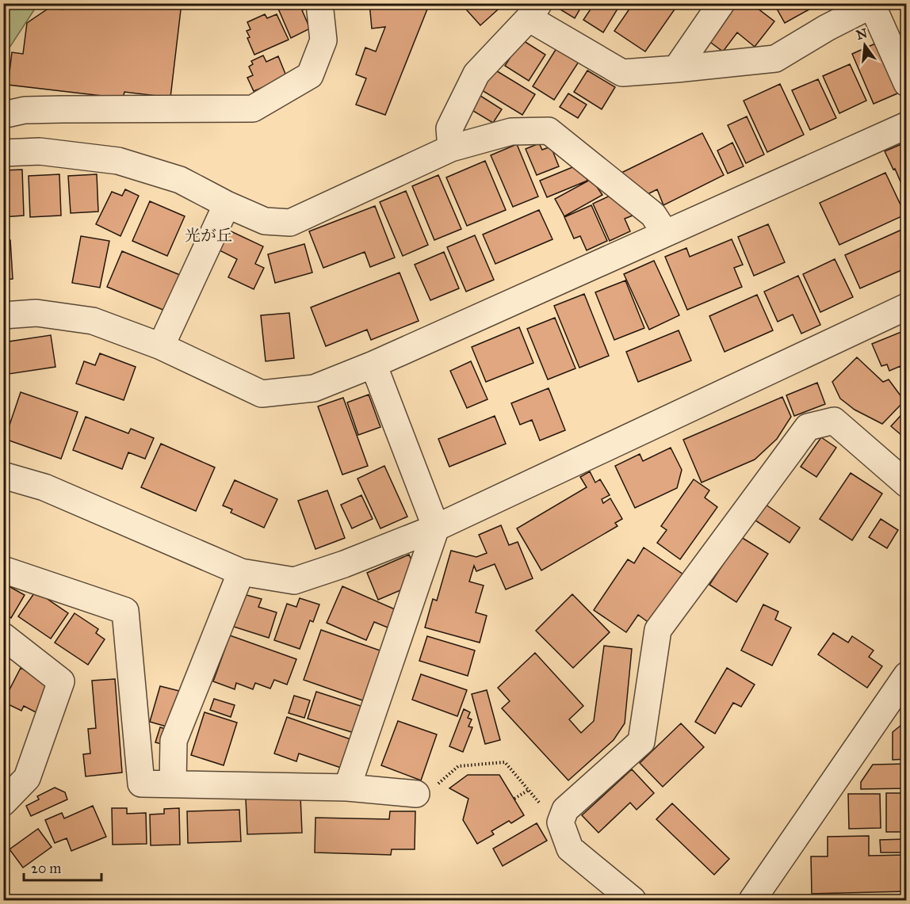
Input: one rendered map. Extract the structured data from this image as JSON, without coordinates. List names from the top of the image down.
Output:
{
  "districts": ["光が丘"],
  "scale_bar": "20 m",
  "north": "top"
}
